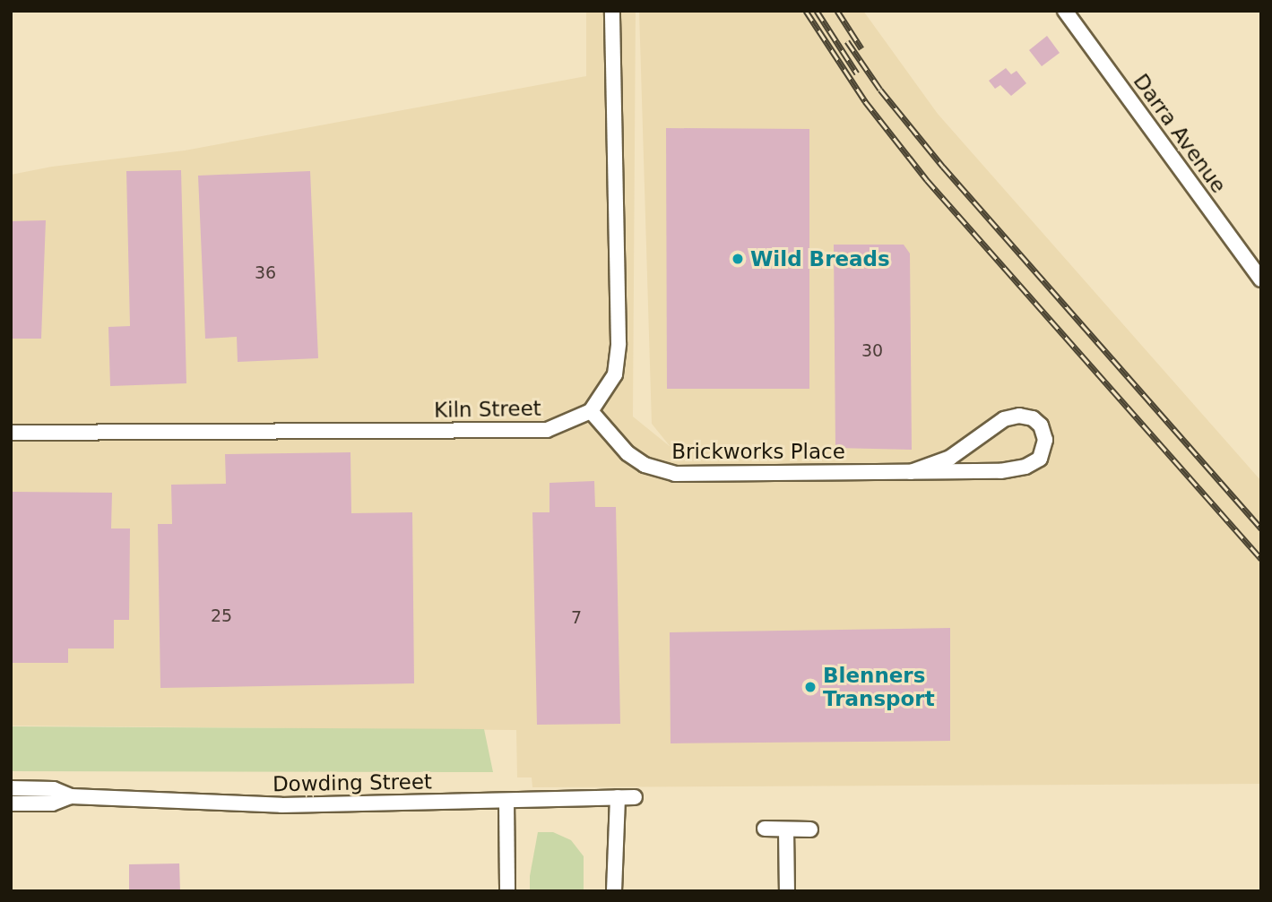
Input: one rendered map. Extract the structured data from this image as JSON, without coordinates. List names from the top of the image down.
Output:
{
  "streets": {
    "street": [
      "Darra Avenue",
      "Kiln Street",
      "Brickworks Place",
      "Dowding Street"
    ]
  },
  "crossings": [
    ["Kiln Street", "Brickworks Place"]
  ],
  "places": ["Wild Breads", "Blenners Transport"],
  "house_numbers": [
    "36",
    "30",
    "25",
    "7"
  ]
}
